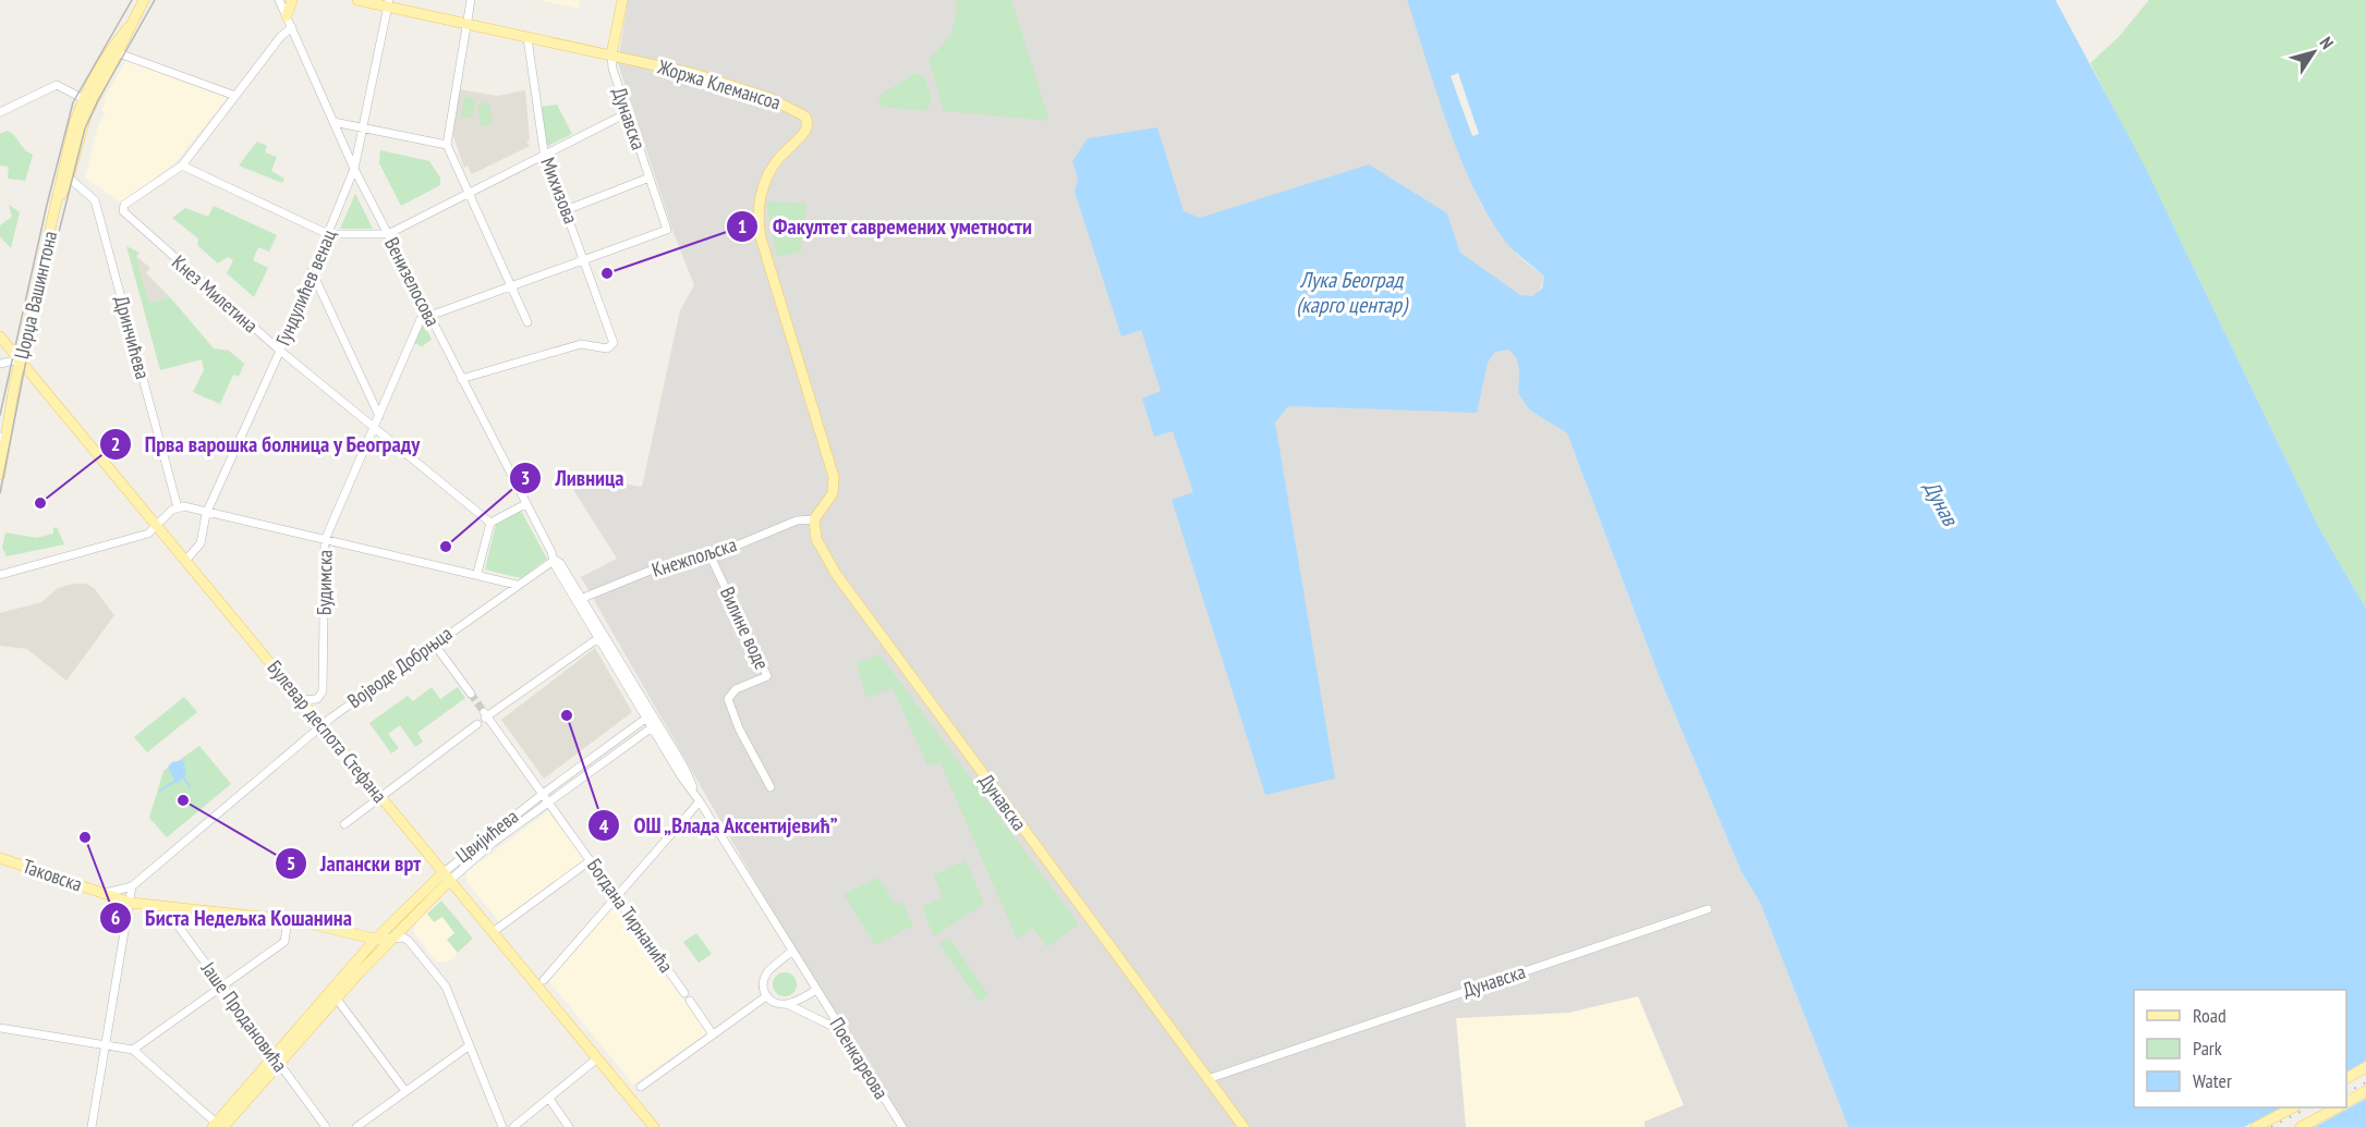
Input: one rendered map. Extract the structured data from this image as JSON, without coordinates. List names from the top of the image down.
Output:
{
  "streets": {
    "main road": [
      "Жоржа Клемансоа",
      "Дунавска",
      "Џорџа Вашингтона",
      "Булевар деспота Стефана",
      "Цвијићева",
      "Таковска"
    ],
    "street": [
      "Михизова",
      "Венизелосова",
      "Гундулићев венац",
      "Кнез Милетина",
      "Дринчићева",
      "Кнежпољска",
      "Будимска",
      "Вилине воде",
      "Војводе Добрњца",
      "Богдана Тирнанића",
      "Јаше Продановића",
      "Поенкареова"
    ]
  },
  "crossings": [
    ["Жоржа Клемансоа", "Дунавска"],
    ["Жоржа Клемансоа", "Михизова"],
    ["Жоржа Клемансоа", "Гундулићев венац"],
    ["Жоржа Клемансоа", "Кнежпољска"],
    ["Дунавска", "Михизова"],
    ["Дунавска", "Кнежпољска"],
    ["Михизова", "Венизелосова"],
    ["Венизелосова", "Гундулићев венац"],
    ["Венизелосова", "Кнежпољска"],
    ["Венизелосова", "Будимска"],
    ["Венизелосова", "Војводе Добрњца"],
    ["Венизелосова", "Цвијићева"],
    ["Венизелосова", "Поенкареова"],
    ["Гундулићев венац", "Кнез Милетина"],
    ["Гундулићев венац", "Булевар деспота Стефана"],
    ["Кнез Милетина", "Будимска"],
    ["Џорџа Вашингтона", "Дринчићева"],
    ["Џорџа Вашингтона", "Булевар деспота Стефана"],
    ["Кнежпољска", "Вилине воде"],
    ["Будимска", "Булевар деспота Стефана"],
    ["Војводе Добрњца", "Булевар деспота Стефана"],
    ["Војводе Добрњца", "Таковска"],
    ["Булевар деспота Стефана", "Цвијићева"],
    ["Цвијићева", "Таковска"],
    ["Цвијићева", "Богдана Тирнанића"],
    ["Цвијићева", "Јаше Продановића"],
    ["Цвијићева", "Поенкареова"],
    ["Таковска", "Јаше Продановића"]
  ],
  "water": ["Лука Београд (карго центар)", "Дунав"],
  "places": [
    "Факултет савремених уметности",
    "Прва варошка болница у Београду",
    "Ливница",
    "ОШ „Влада Аксентијевић”",
    "Јапански врт",
    "Биста Недељка Кошанина"
  ],
  "legend": ["Road", "Park", "Water"],
  "north": "top right"
}
